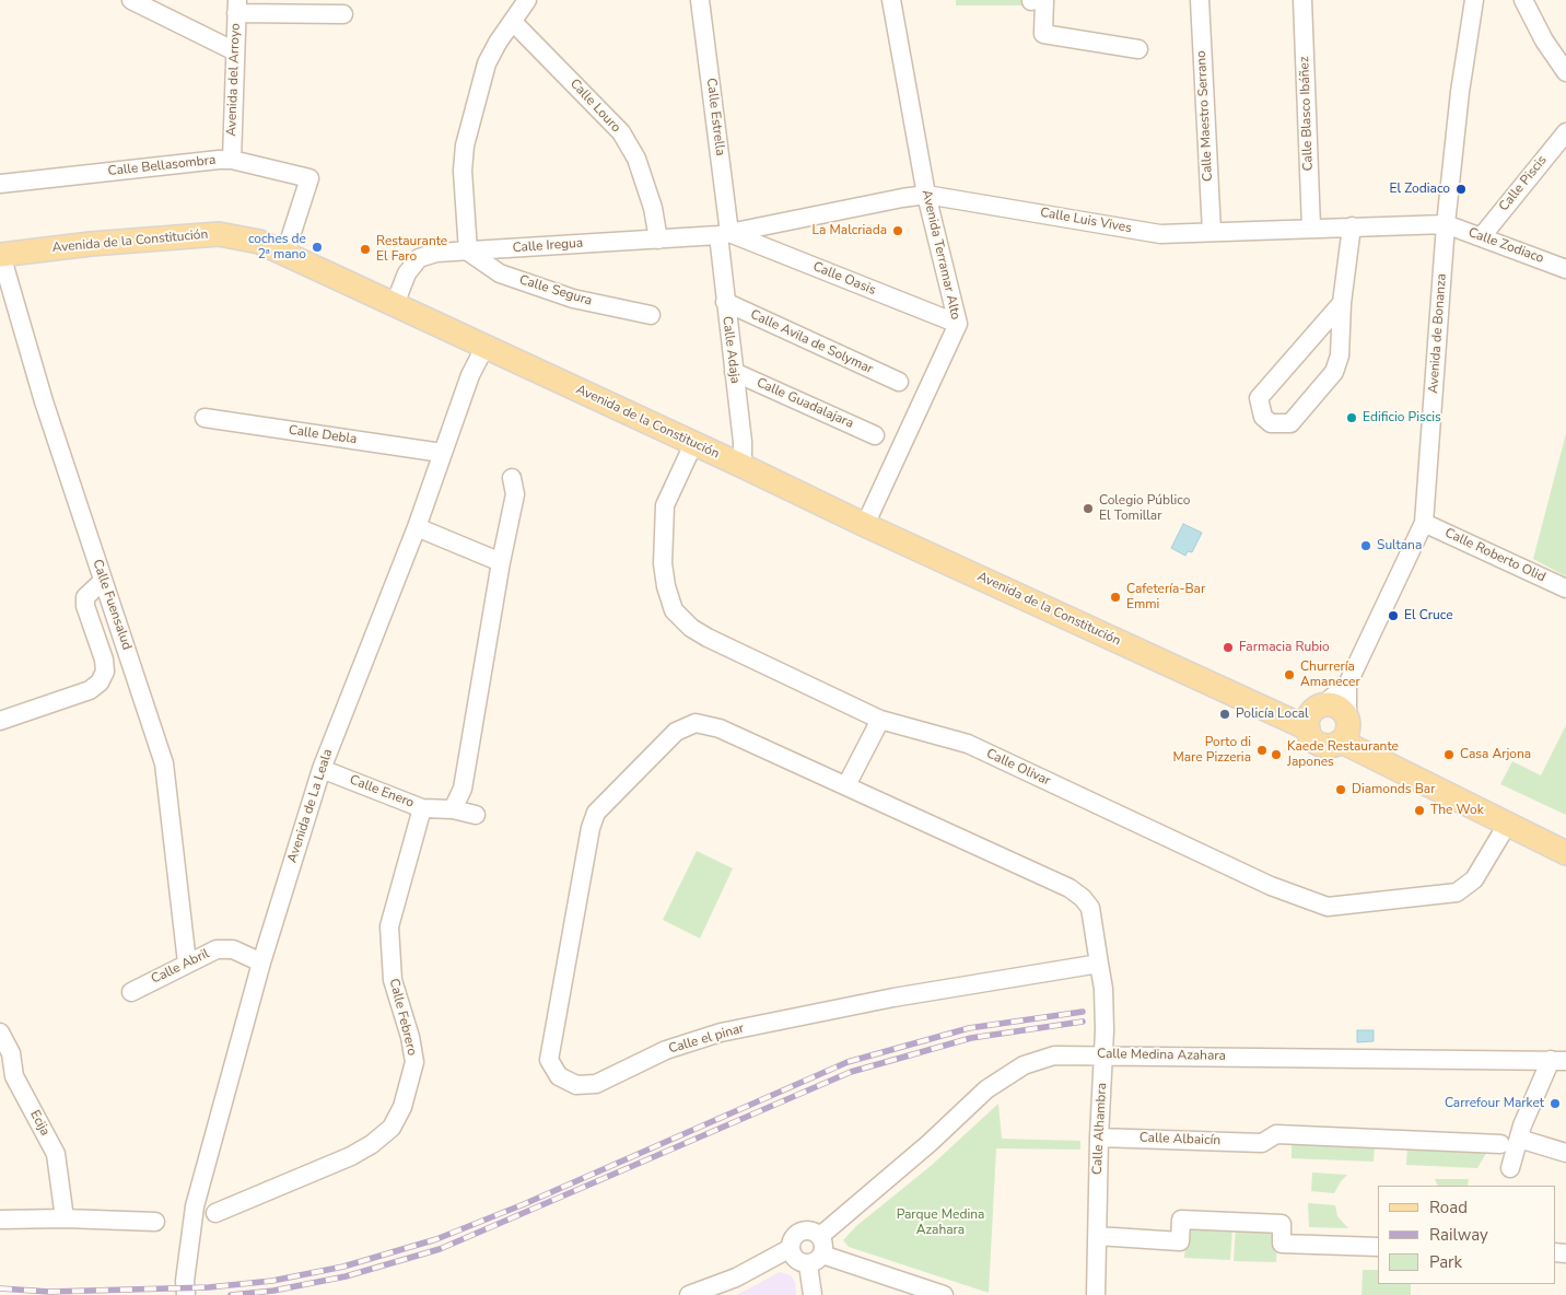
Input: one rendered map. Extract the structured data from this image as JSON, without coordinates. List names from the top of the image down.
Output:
{
  "streets": {
    "main road": ["Avenida de la Constitución"],
    "street": [
      "Avenida del Arroyo",
      "Calle Louro",
      "Calle Blasco Ibáñez",
      "Calle Maestro Serrano",
      "Calle Estrella",
      "Calle Bellasombra",
      "Calle Piscis",
      "Calle Luis Vives",
      "Calle Iregua",
      "Calle Zodiaco",
      "Avenida Terramar Alto",
      "Calle Oasis",
      "Calle Segura",
      "Avenida de Bonanza",
      "Calle Avila de Solymar",
      "Calle Adaja",
      "Calle Guadalajara",
      "Calle Debla",
      "Calle Roberto Olid",
      "Calle Fuensalud",
      "Calle Olivar",
      "Calle Enero",
      "Avenida de La Leala",
      "Calle Abril",
      "Calle Febrero",
      "Calle el pinar",
      "Calle Medina Azahara",
      "Ecija",
      "Calle Alhambra",
      "Calle Albaicín"
    ]
  },
  "crossings": [
    ["Avenida del Arroyo", "Calle Bellasombra"],
    ["Calle Louro", "Calle Iregua"],
    ["Calle Blasco Ibáñez", "Calle Luis Vives"],
    ["Calle Maestro Serrano", "Calle Luis Vives"],
    ["Calle Estrella", "Calle Luis Vives"],
    ["Calle Estrella", "Calle Iregua"],
    ["Calle Estrella", "Calle Oasis"],
    ["Calle Estrella", "Calle Adaja"],
    ["Calle Bellasombra", "Avenida de la Constitución"],
    ["Calle Piscis", "Calle Zodiaco"],
    ["Calle Luis Vives", "Calle Iregua"],
    ["Calle Luis Vives", "Calle Zodiaco"],
    ["Calle Luis Vives", "Avenida Terramar Alto"],
    ["Calle Luis Vives", "Calle Oasis"],
    ["Calle Luis Vives", "Avenida de Bonanza"],
    ["Calle Luis Vives", "Calle Adaja"],
    ["Avenida de la Constitución", "Calle Iregua"],
    ["Avenida de la Constitución", "Avenida Terramar Alto"],
    ["Avenida de la Constitución", "Avenida de Bonanza"],
    ["Avenida de la Constitución", "Calle Adaja"],
    ["Avenida de la Constitución", "Calle Fuensalud"],
    ["Avenida de la Constitución", "Calle Olivar"],
    ["Avenida de la Constitución", "Avenida de La Leala"],
    ["Calle Iregua", "Calle Oasis"],
    ["Calle Iregua", "Calle Segura"],
    ["Calle Iregua", "Calle Adaja"],
    ["Calle Zodiaco", "Avenida de Bonanza"],
    ["Avenida Terramar Alto", "Calle Oasis"],
    ["Calle Oasis", "Calle Adaja"],
    ["Avenida de Bonanza", "Calle Roberto Olid"],
    ["Calle Avila de Solymar", "Calle Adaja"],
    ["Calle Adaja", "Calle Guadalajara"],
    ["Calle Debla", "Avenida de La Leala"],
    ["Calle Fuensalud", "Calle Abril"],
    ["Calle Enero", "Avenida de La Leala"],
    ["Calle Enero", "Calle Febrero"],
    ["Avenida de La Leala", "Calle Abril"],
    ["Calle el pinar", "Calle Alhambra"],
    ["Calle Medina Azahara", "Calle Alhambra"],
    ["Calle Alhambra", "Calle Albaicín"]
  ],
  "parks": ["Parque Medina Azahara"],
  "places": [
    "El Zodiaco",
    "La Malcriada",
    "coches de 2ª mano",
    "Restaurante El Faro",
    "Edificio Piscis",
    "Colegio Público El Tomillar",
    "Sultana",
    "Cafetería-Bar Emmi",
    "El Cruce",
    "Farmacia Rubio",
    "Churrería Amanecer",
    "Policía Local",
    "Porto di Mare Pizzeria",
    "Kaede Restaurante Japones",
    "Casa Arjona",
    "Diamonds Bar",
    "The Wok",
    "Carrefour Market"
  ],
  "legend": ["Road", "Railway", "Park"]
}
